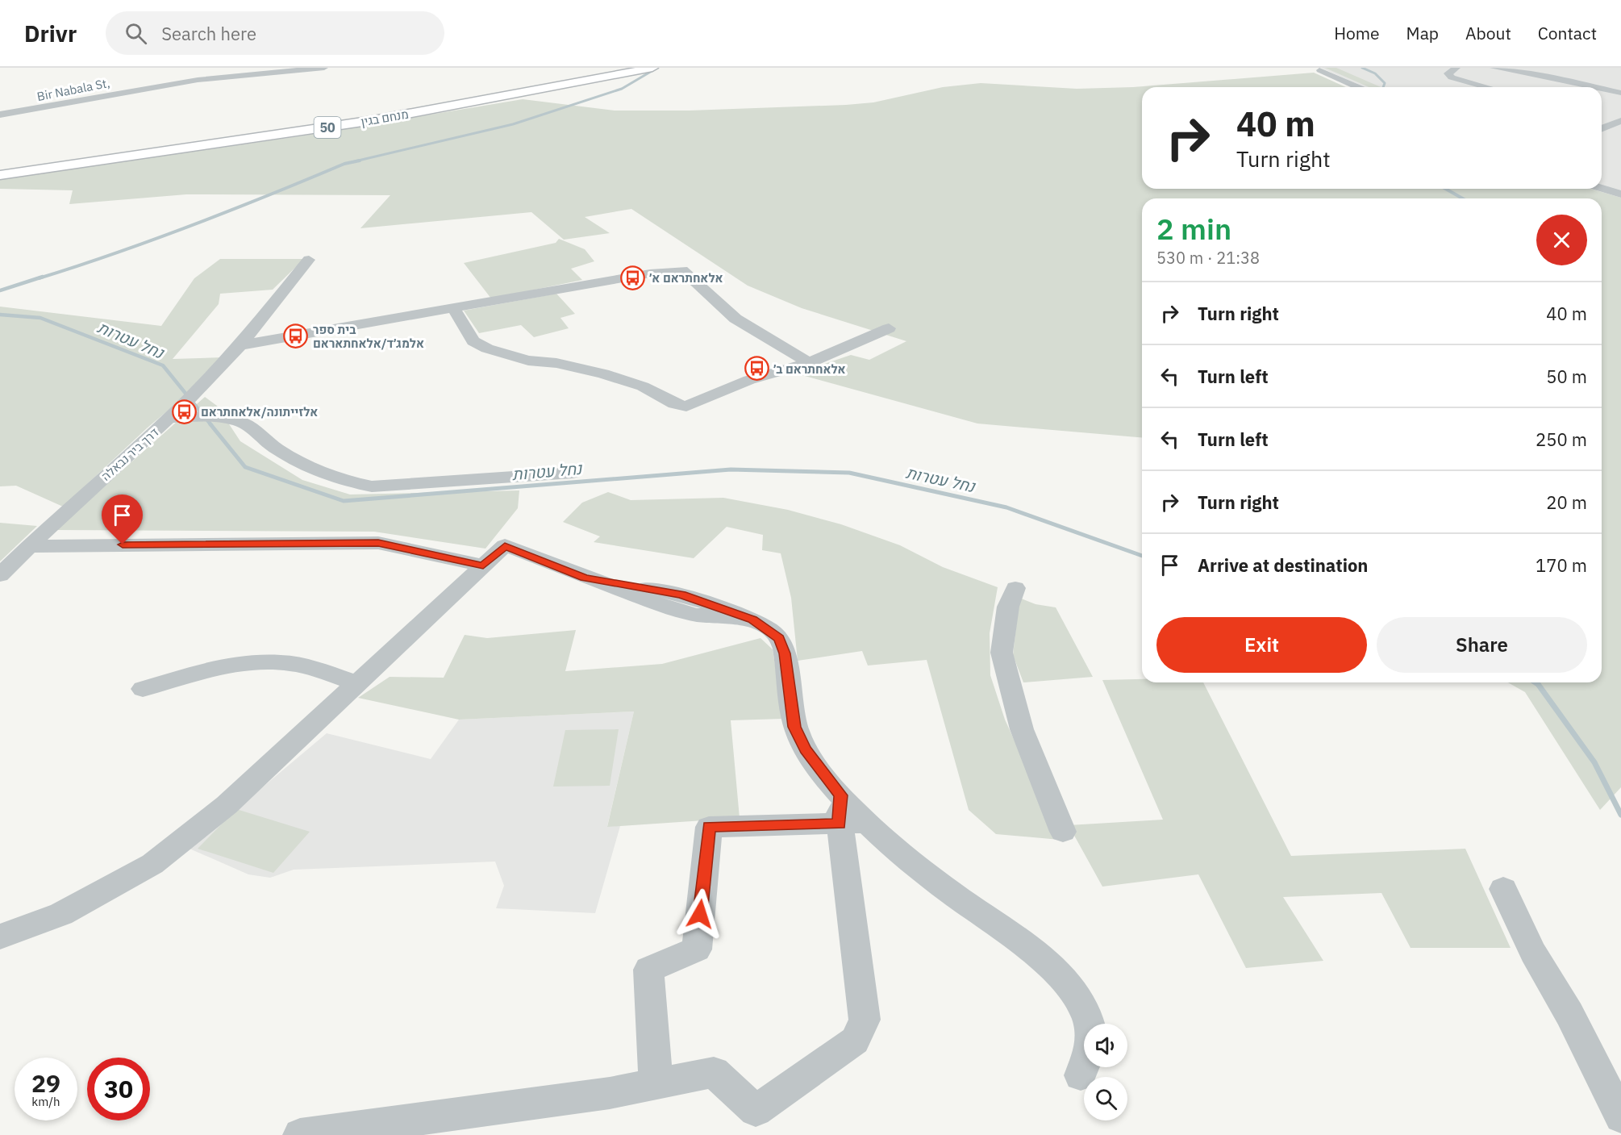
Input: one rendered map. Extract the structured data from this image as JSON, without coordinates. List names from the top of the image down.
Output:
{
  "streets": {
    "highway": ["מנחם בגין", "50"],
    "street": ["Bir Nabala St,", "דרך ביר נבאלה"]
  },
  "water": ["נחל עטרות"],
  "places": {
    "bus stop": [
      "אלאחתראם א׳",
      "בית ספר אלמג׳ד/אלאחתאראם",
      "אלאחתראם ב׳",
      "אלזייתונה/אלאחתראם"
    ]
  },
  "page": {
    "header": "Drivr",
    "search": "Search here",
    "nav": [
      "Home",
      "Map",
      "About",
      "Contact"
    ],
    "turn": ["40 m", "Turn right"],
    "heading": ["2 min", "530 m · 21:38"],
    "list": [
      {
        "name": "Turn right",
        "value": "40 m"
      },
      {
        "name": "Turn left",
        "value": "50 m"
      },
      {
        "name": "Turn left",
        "value": "250 m"
      },
      {
        "name": "Turn right",
        "value": "20 m"
      },
      {
        "name": "Arrive at destination",
        "value": "170 m"
      }
    ],
    "buttons": ["Exit", "Share"],
    "speed": "29 km/h",
    "limit": "30"
  }
}
